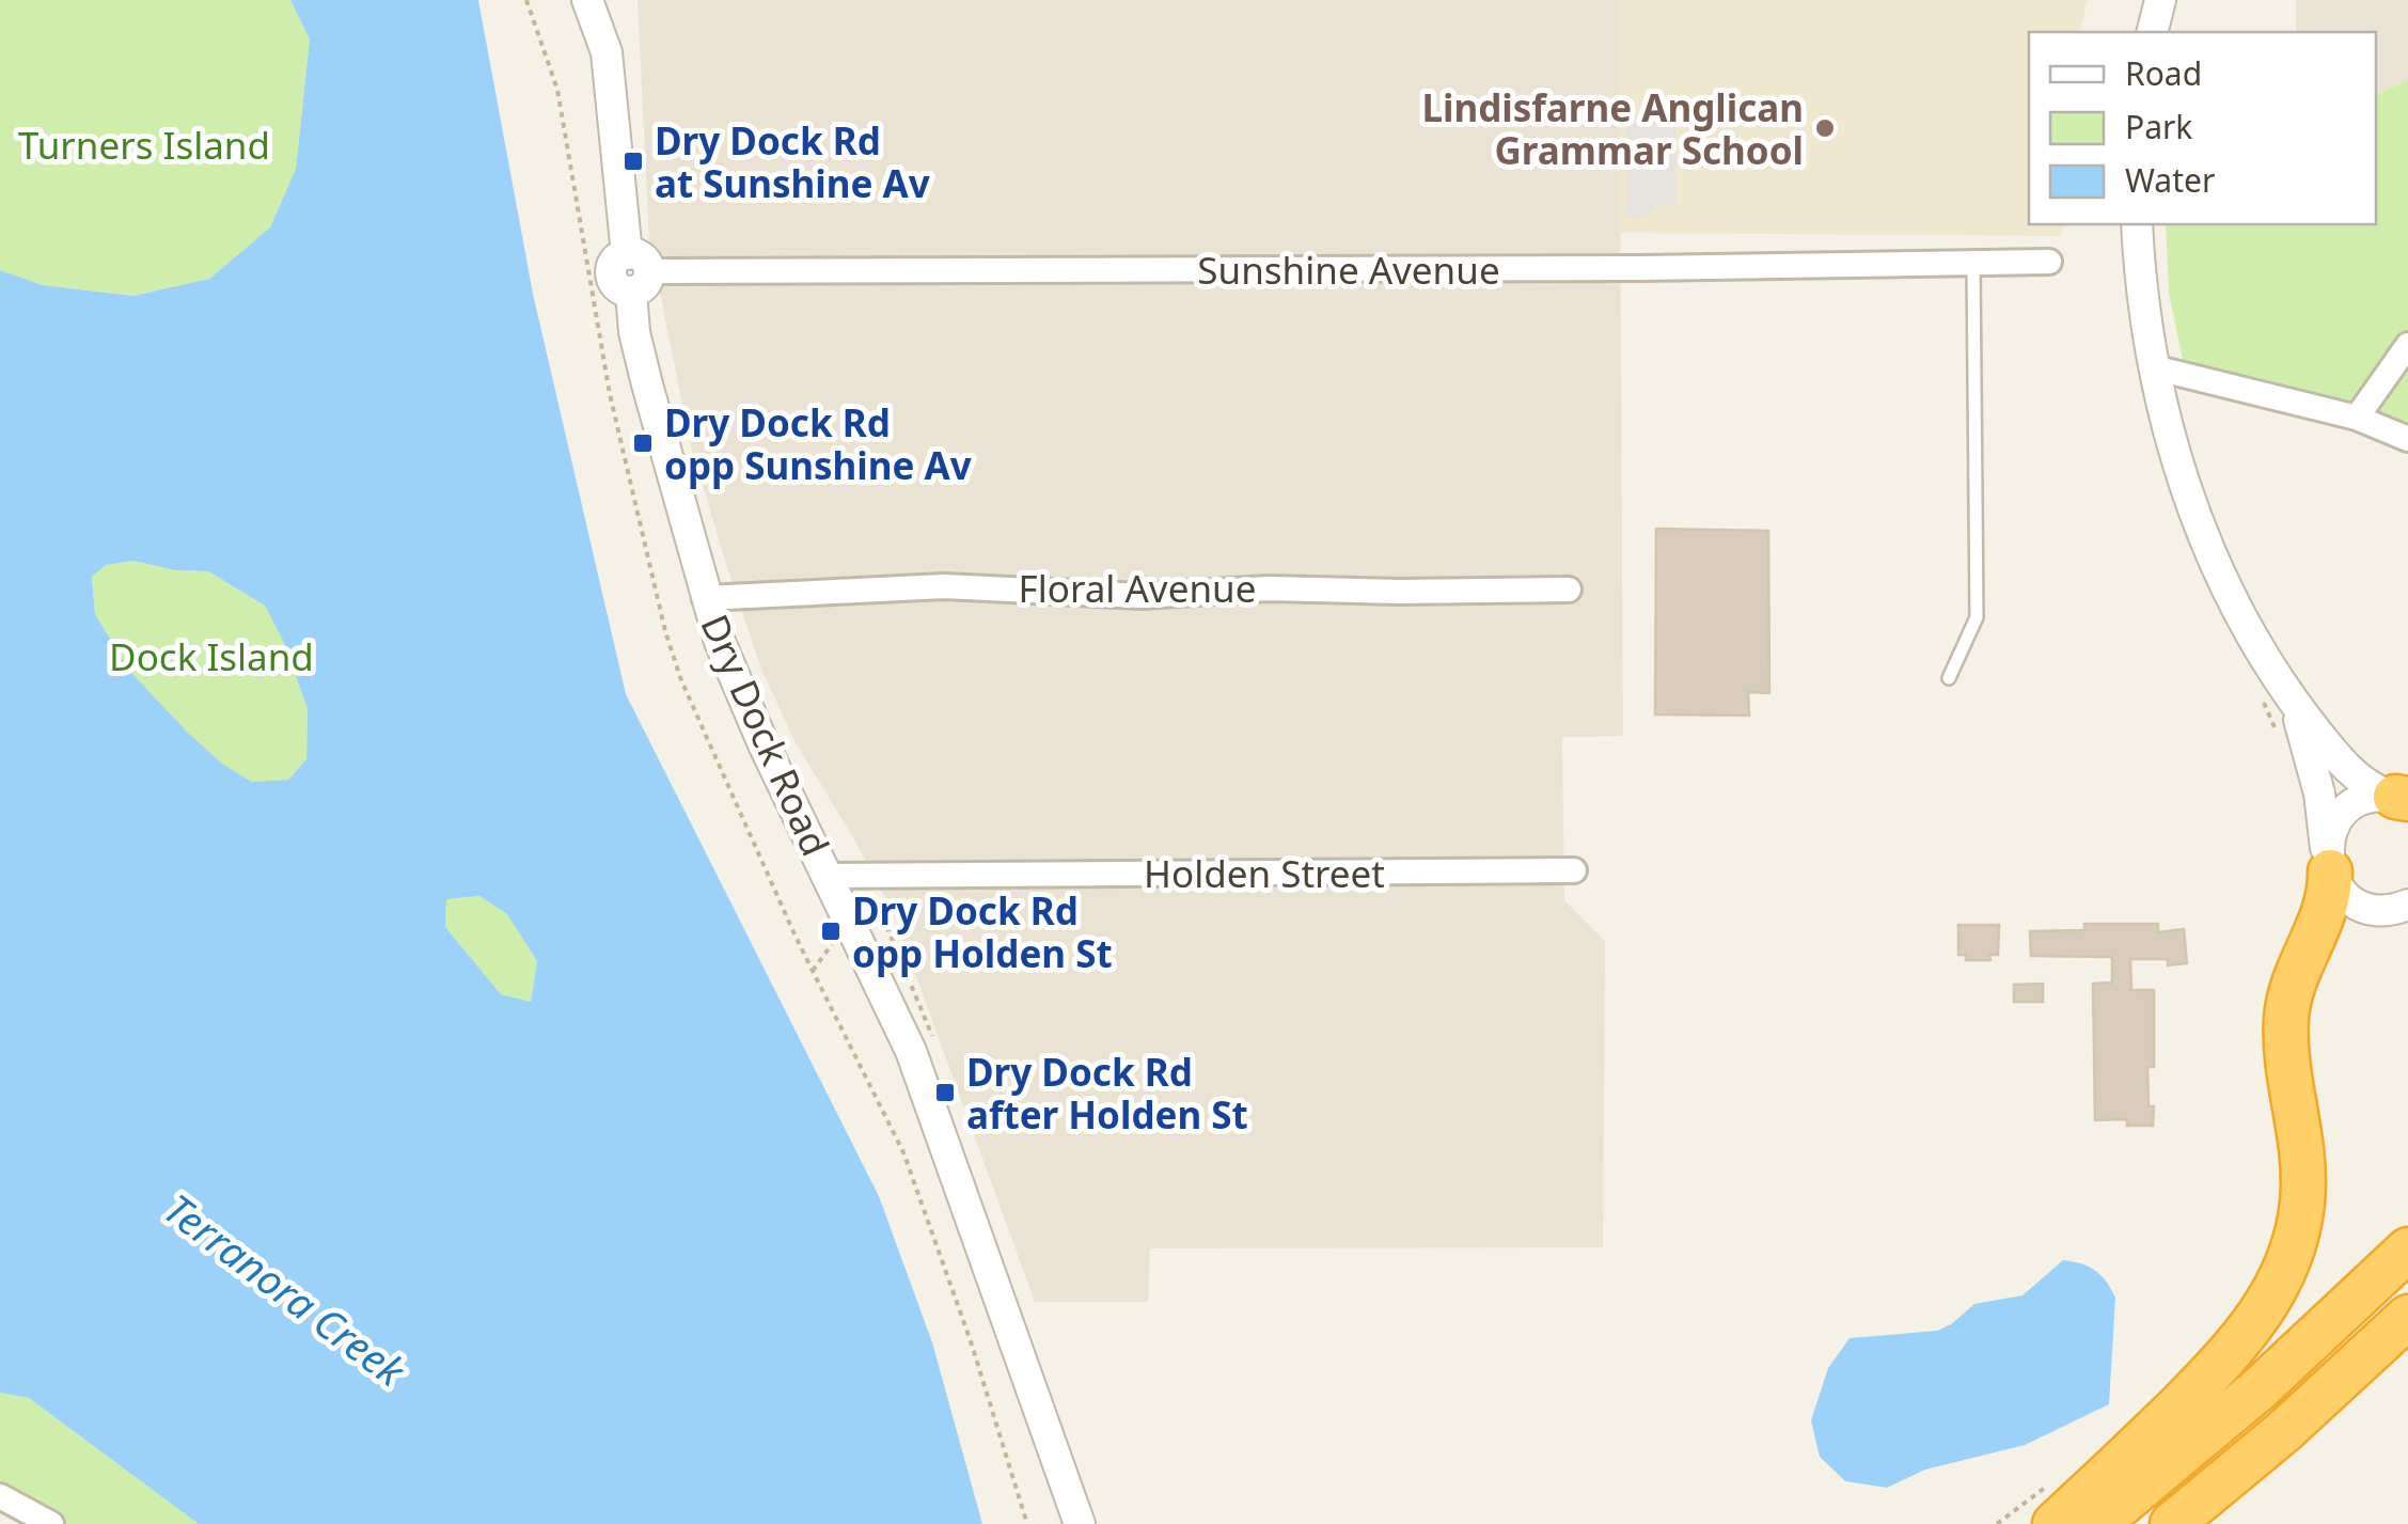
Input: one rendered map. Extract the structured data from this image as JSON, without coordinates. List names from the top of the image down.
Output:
{
  "streets": {
    "street": [
      "Sunshine Avenue",
      "Floral Avenue",
      "Dry Dock Road",
      "Holden Street"
    ]
  },
  "crossings": [
    ["Sunshine Avenue", "Dry Dock Road"],
    ["Floral Avenue", "Dry Dock Road"],
    ["Dry Dock Road", "Holden Street"]
  ],
  "water": ["Terranora Creek"],
  "parks": ["Turners Island", "Dock Island"],
  "places": {
    "other": ["Lindisfarne Anglican Grammar School"],
    "transit": [
      "Dry Dock Rd at Sunshine Av",
      "Dry Dock Rd opp Sunshine Av",
      "Dry Dock Rd opp Holden St",
      "Dry Dock Rd after Holden St"
    ]
  },
  "legend": ["Road", "Park", "Water"]
}
